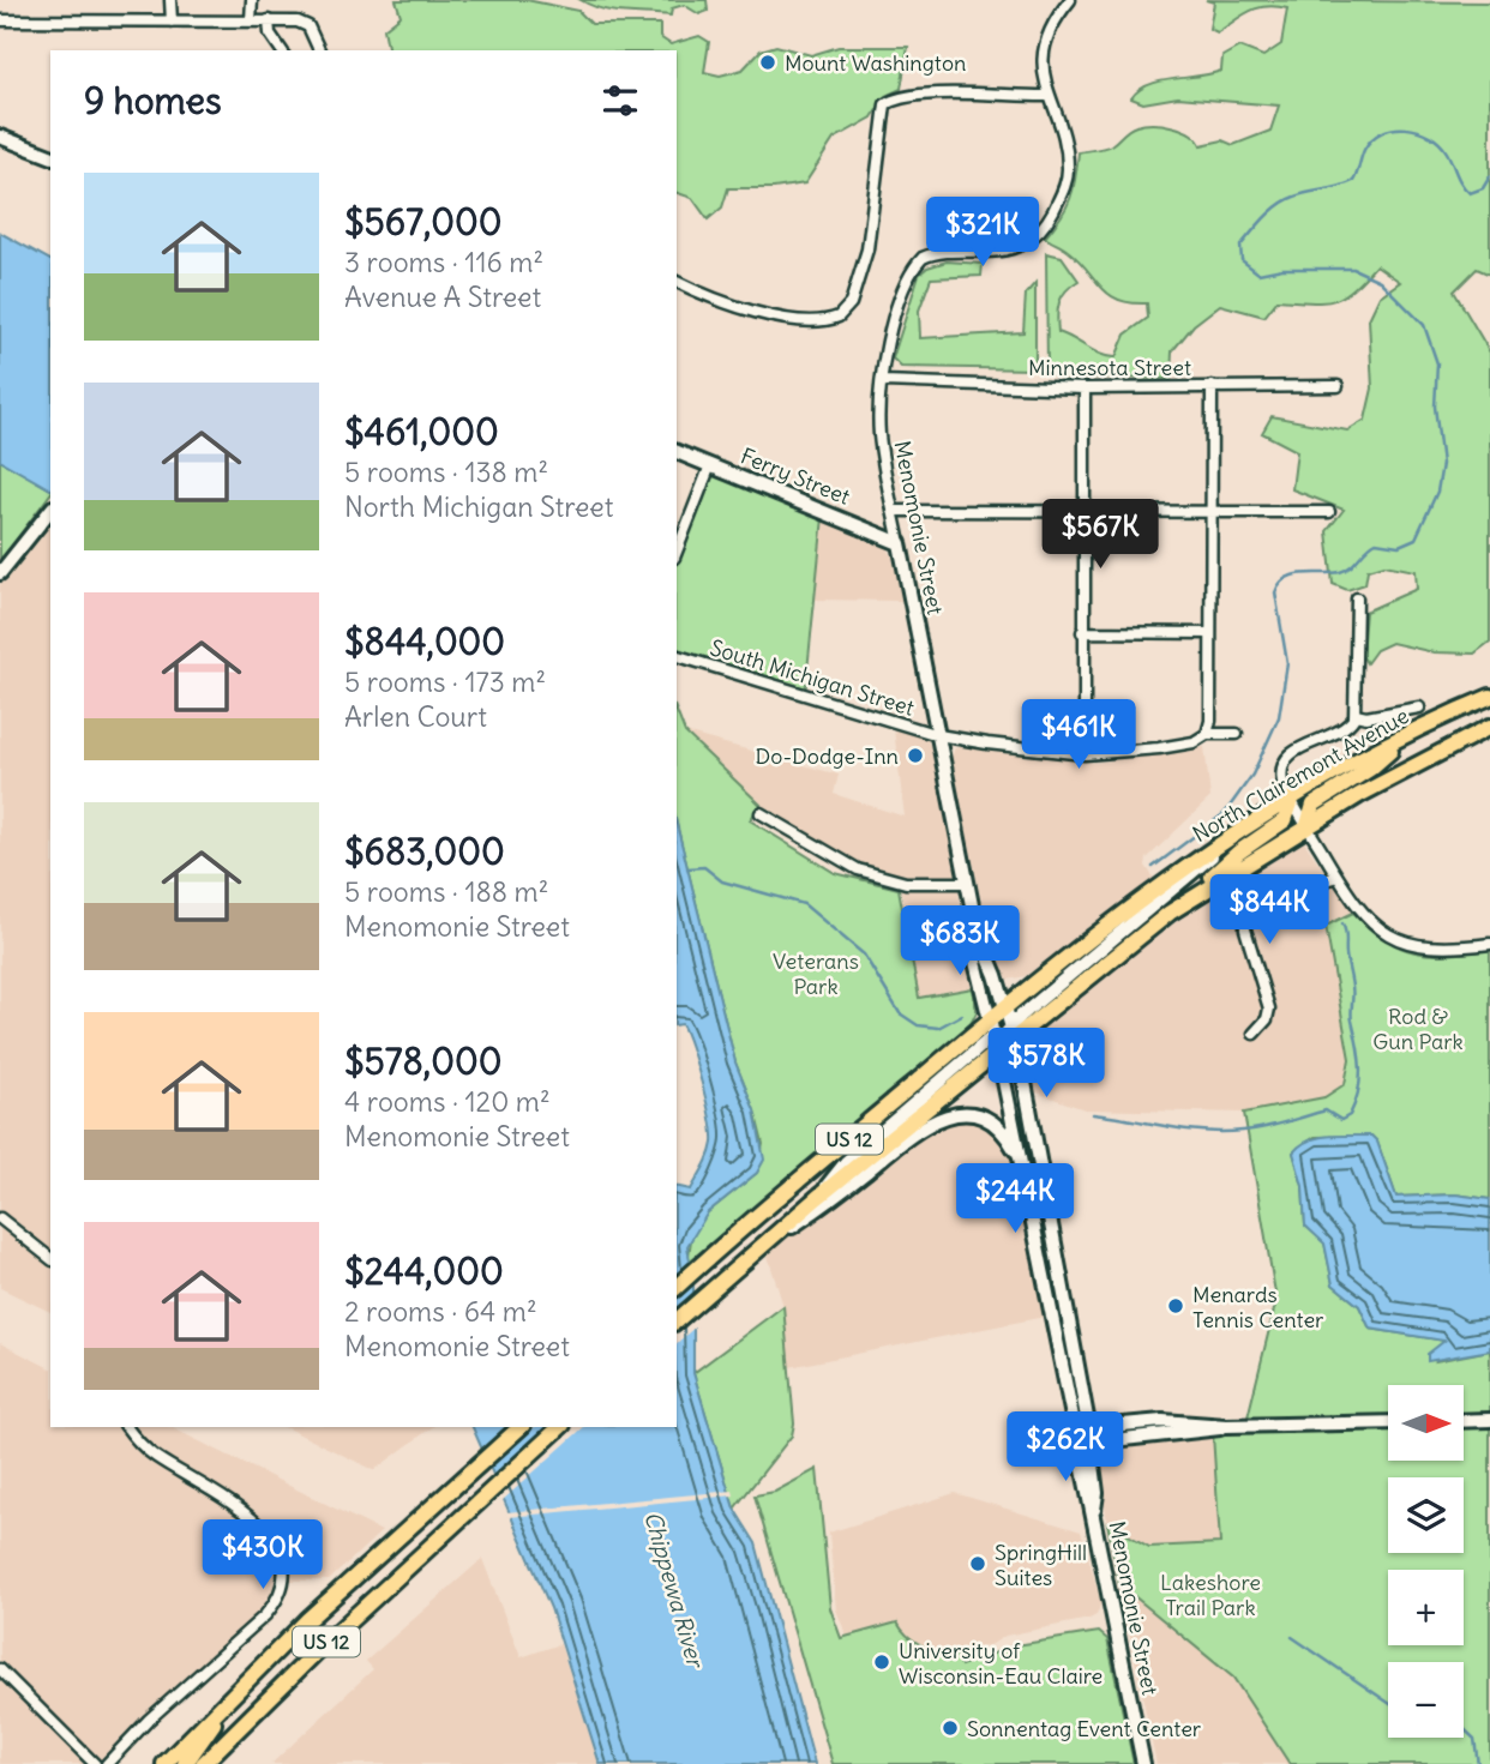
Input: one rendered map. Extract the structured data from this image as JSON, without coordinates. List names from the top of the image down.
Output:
{
  "streets": {
    "main road": [
      "Ferry Street",
      "Menomonie Street",
      "North Clairemont Avenue",
      "US 12"
    ],
    "street": ["Minnesota Street", "South Michigan Street"]
  },
  "crossings": [
    ["Minnesota Street", "Menomonie Street"],
    ["Ferry Street", "Menomonie Street"],
    ["Menomonie Street", "South Michigan Street"],
    ["Menomonie Street", "North Clairemont Avenue"],
    ["Menomonie Street", "US 12"]
  ],
  "water": ["Chippewa River"],
  "parks": ["Veterans Park", "Rod & Gun Park", "Lakeshore Trail Park"],
  "places": [
    "Mount Washington",
    "Do-Dodge-Inn",
    "Menards Tennis Center",
    "SpringHill Suites",
    "University of Wisconsin-Eau Claire",
    "Sonnentag Event Center"
  ],
  "north": "right",
  "page": {
    "heading": "9 homes",
    "list": [
      {
        "name": "$567,000",
        "note": "3 rooms · 116 m² · Avenue A Street"
      },
      {
        "name": "$461,000",
        "note": "5 rooms · 138 m² · North Michigan Street"
      },
      {
        "name": "$844,000",
        "note": "5 rooms · 173 m² · Arlen Court"
      },
      {
        "name": "$683,000",
        "note": "5 rooms · 188 m² · Menomonie Street"
      },
      {
        "name": "$578,000",
        "note": "4 rooms · 120 m² · Menomonie Street"
      },
      {
        "name": "$244,000",
        "note": "2 rooms · 64 m² · Menomonie Street"
      }
    ],
    "price": [
      "$321K",
      "$567K",
      "$461K",
      "$844K",
      "$683K",
      "$578K",
      "$244K",
      "$262K",
      "$430K"
    ],
    "map_buttons": ["+", "−"]
  }
}
